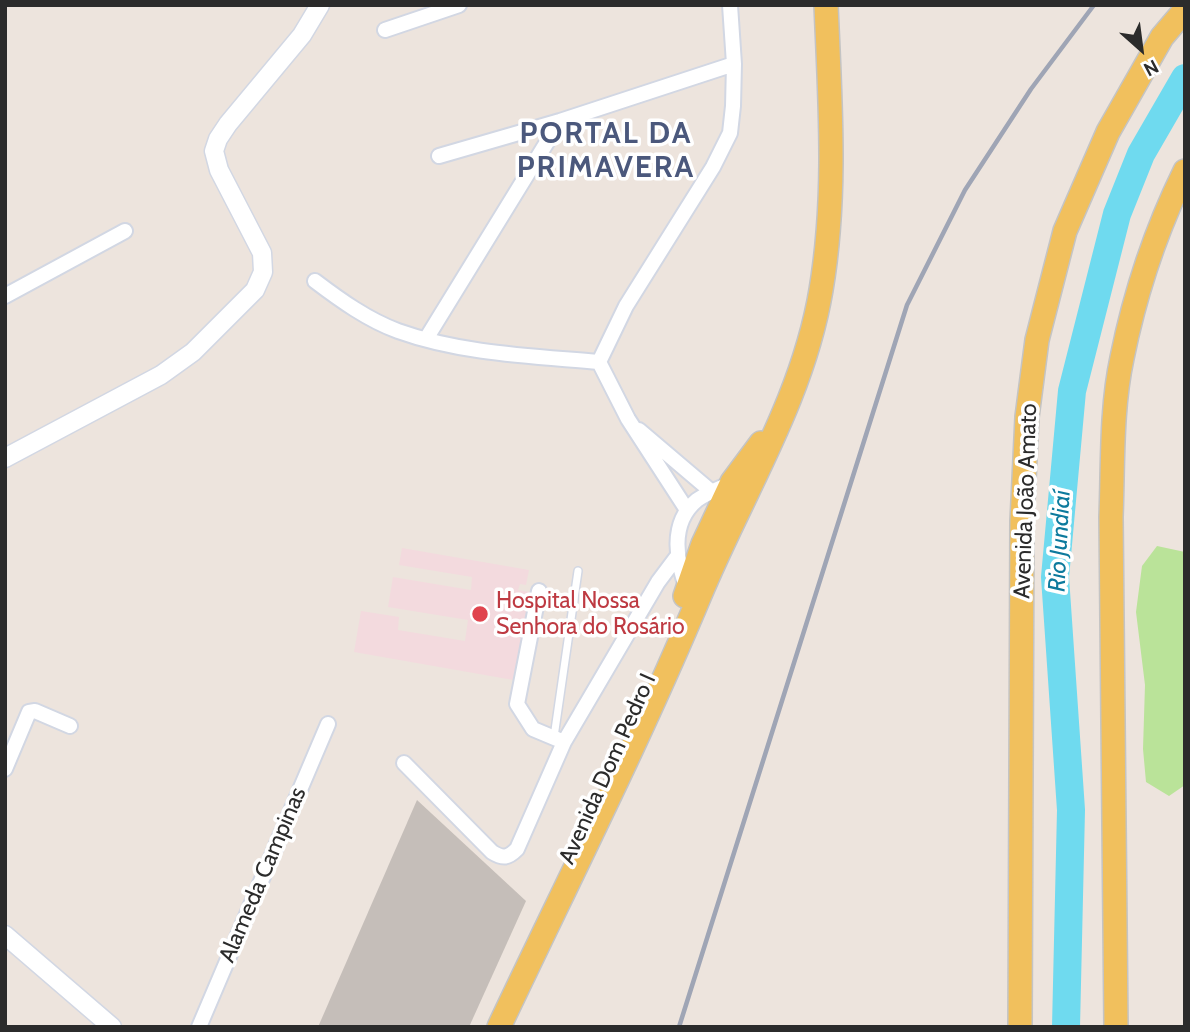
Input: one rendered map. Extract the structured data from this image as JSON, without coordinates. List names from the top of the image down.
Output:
{
  "streets": {
    "main road": ["Avenida João Amato", "Avenida Dom Pedro I"],
    "street": ["Alameda Campinas"]
  },
  "districts": ["PORTAL DA PRIMAVERA"],
  "water": ["Rio Jundiaí"],
  "places": ["Hospital Nossa Senhora do Rosário"],
  "north": "bottom right"
}
